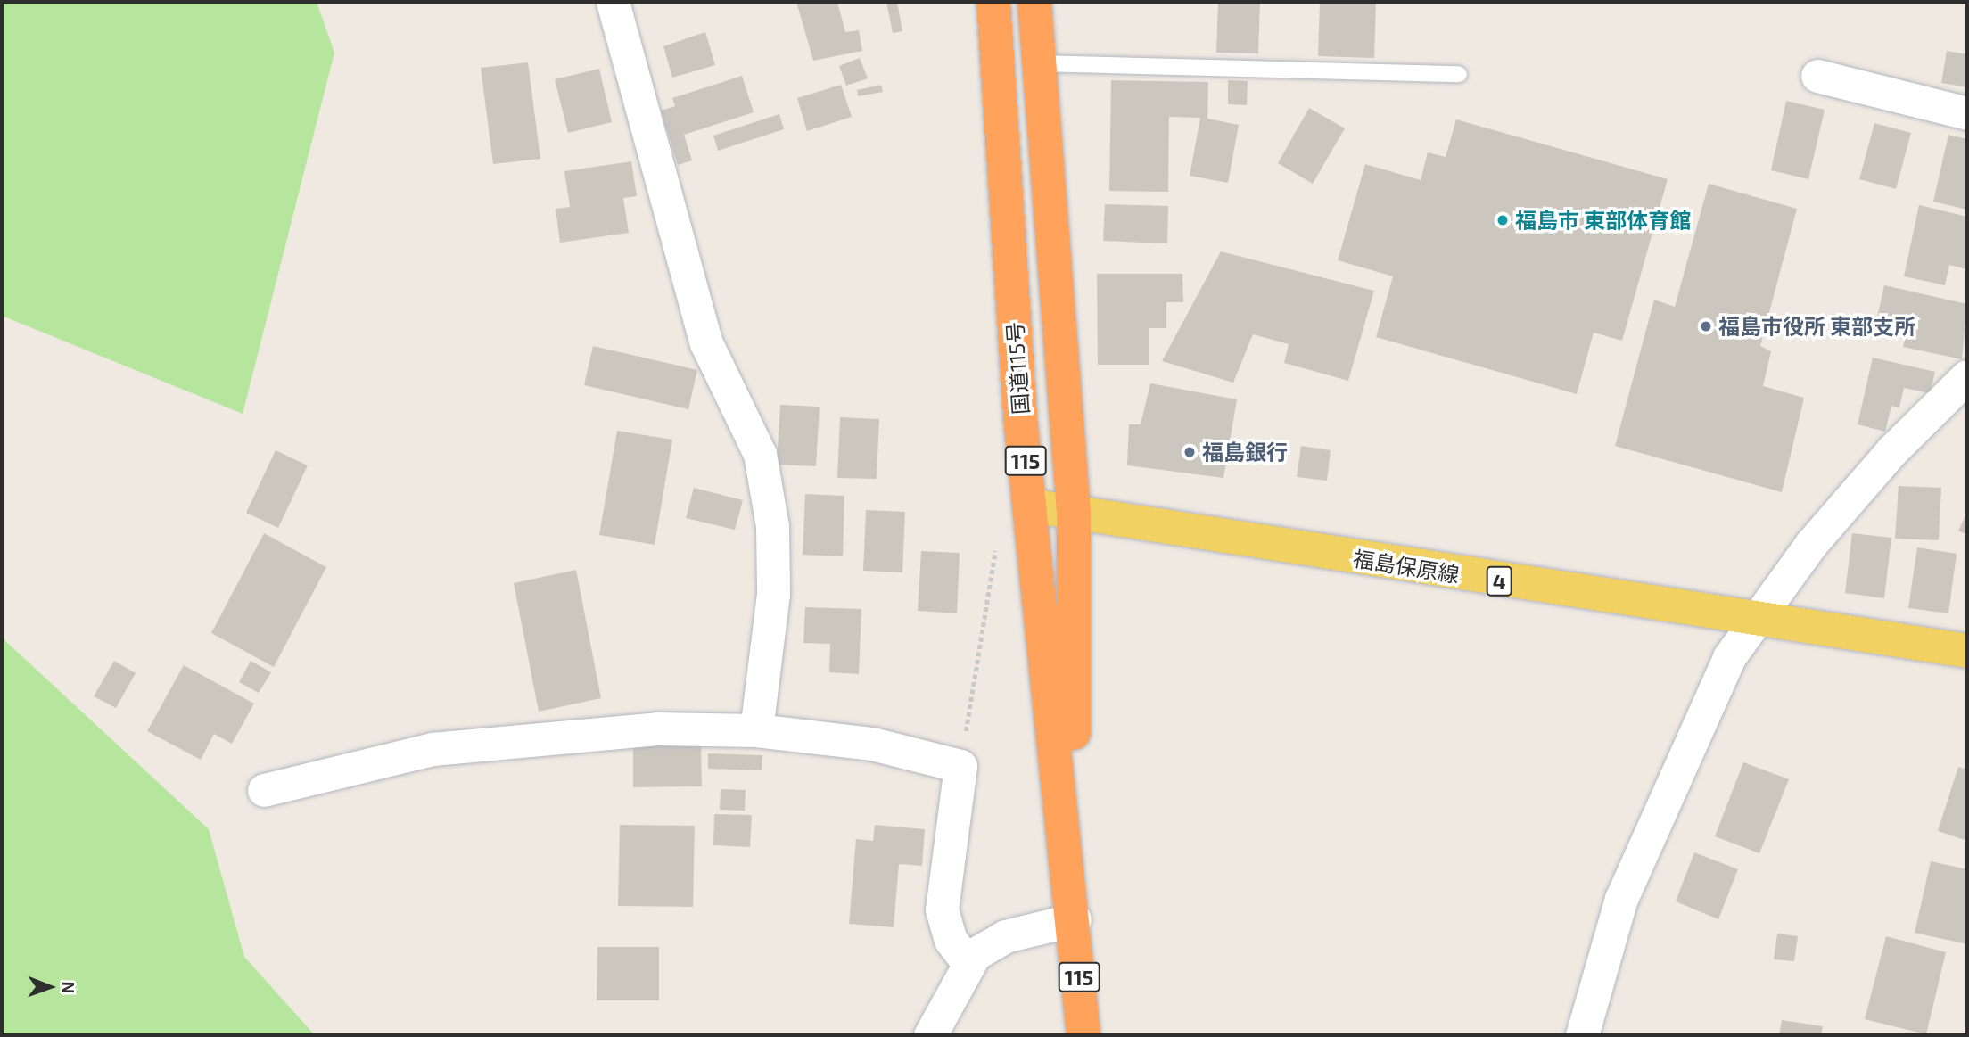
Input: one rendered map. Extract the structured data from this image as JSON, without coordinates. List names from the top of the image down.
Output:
{
  "streets": {
    "highway": ["国道115号", "115"],
    "main road": ["福島保原線", "4"]
  },
  "crossings": [
    ["国道115号", "福島保原線"]
  ],
  "places": ["福島市 東部体育館", "福島市役所 東部支所", "福島銀行"],
  "north": "right"
}
